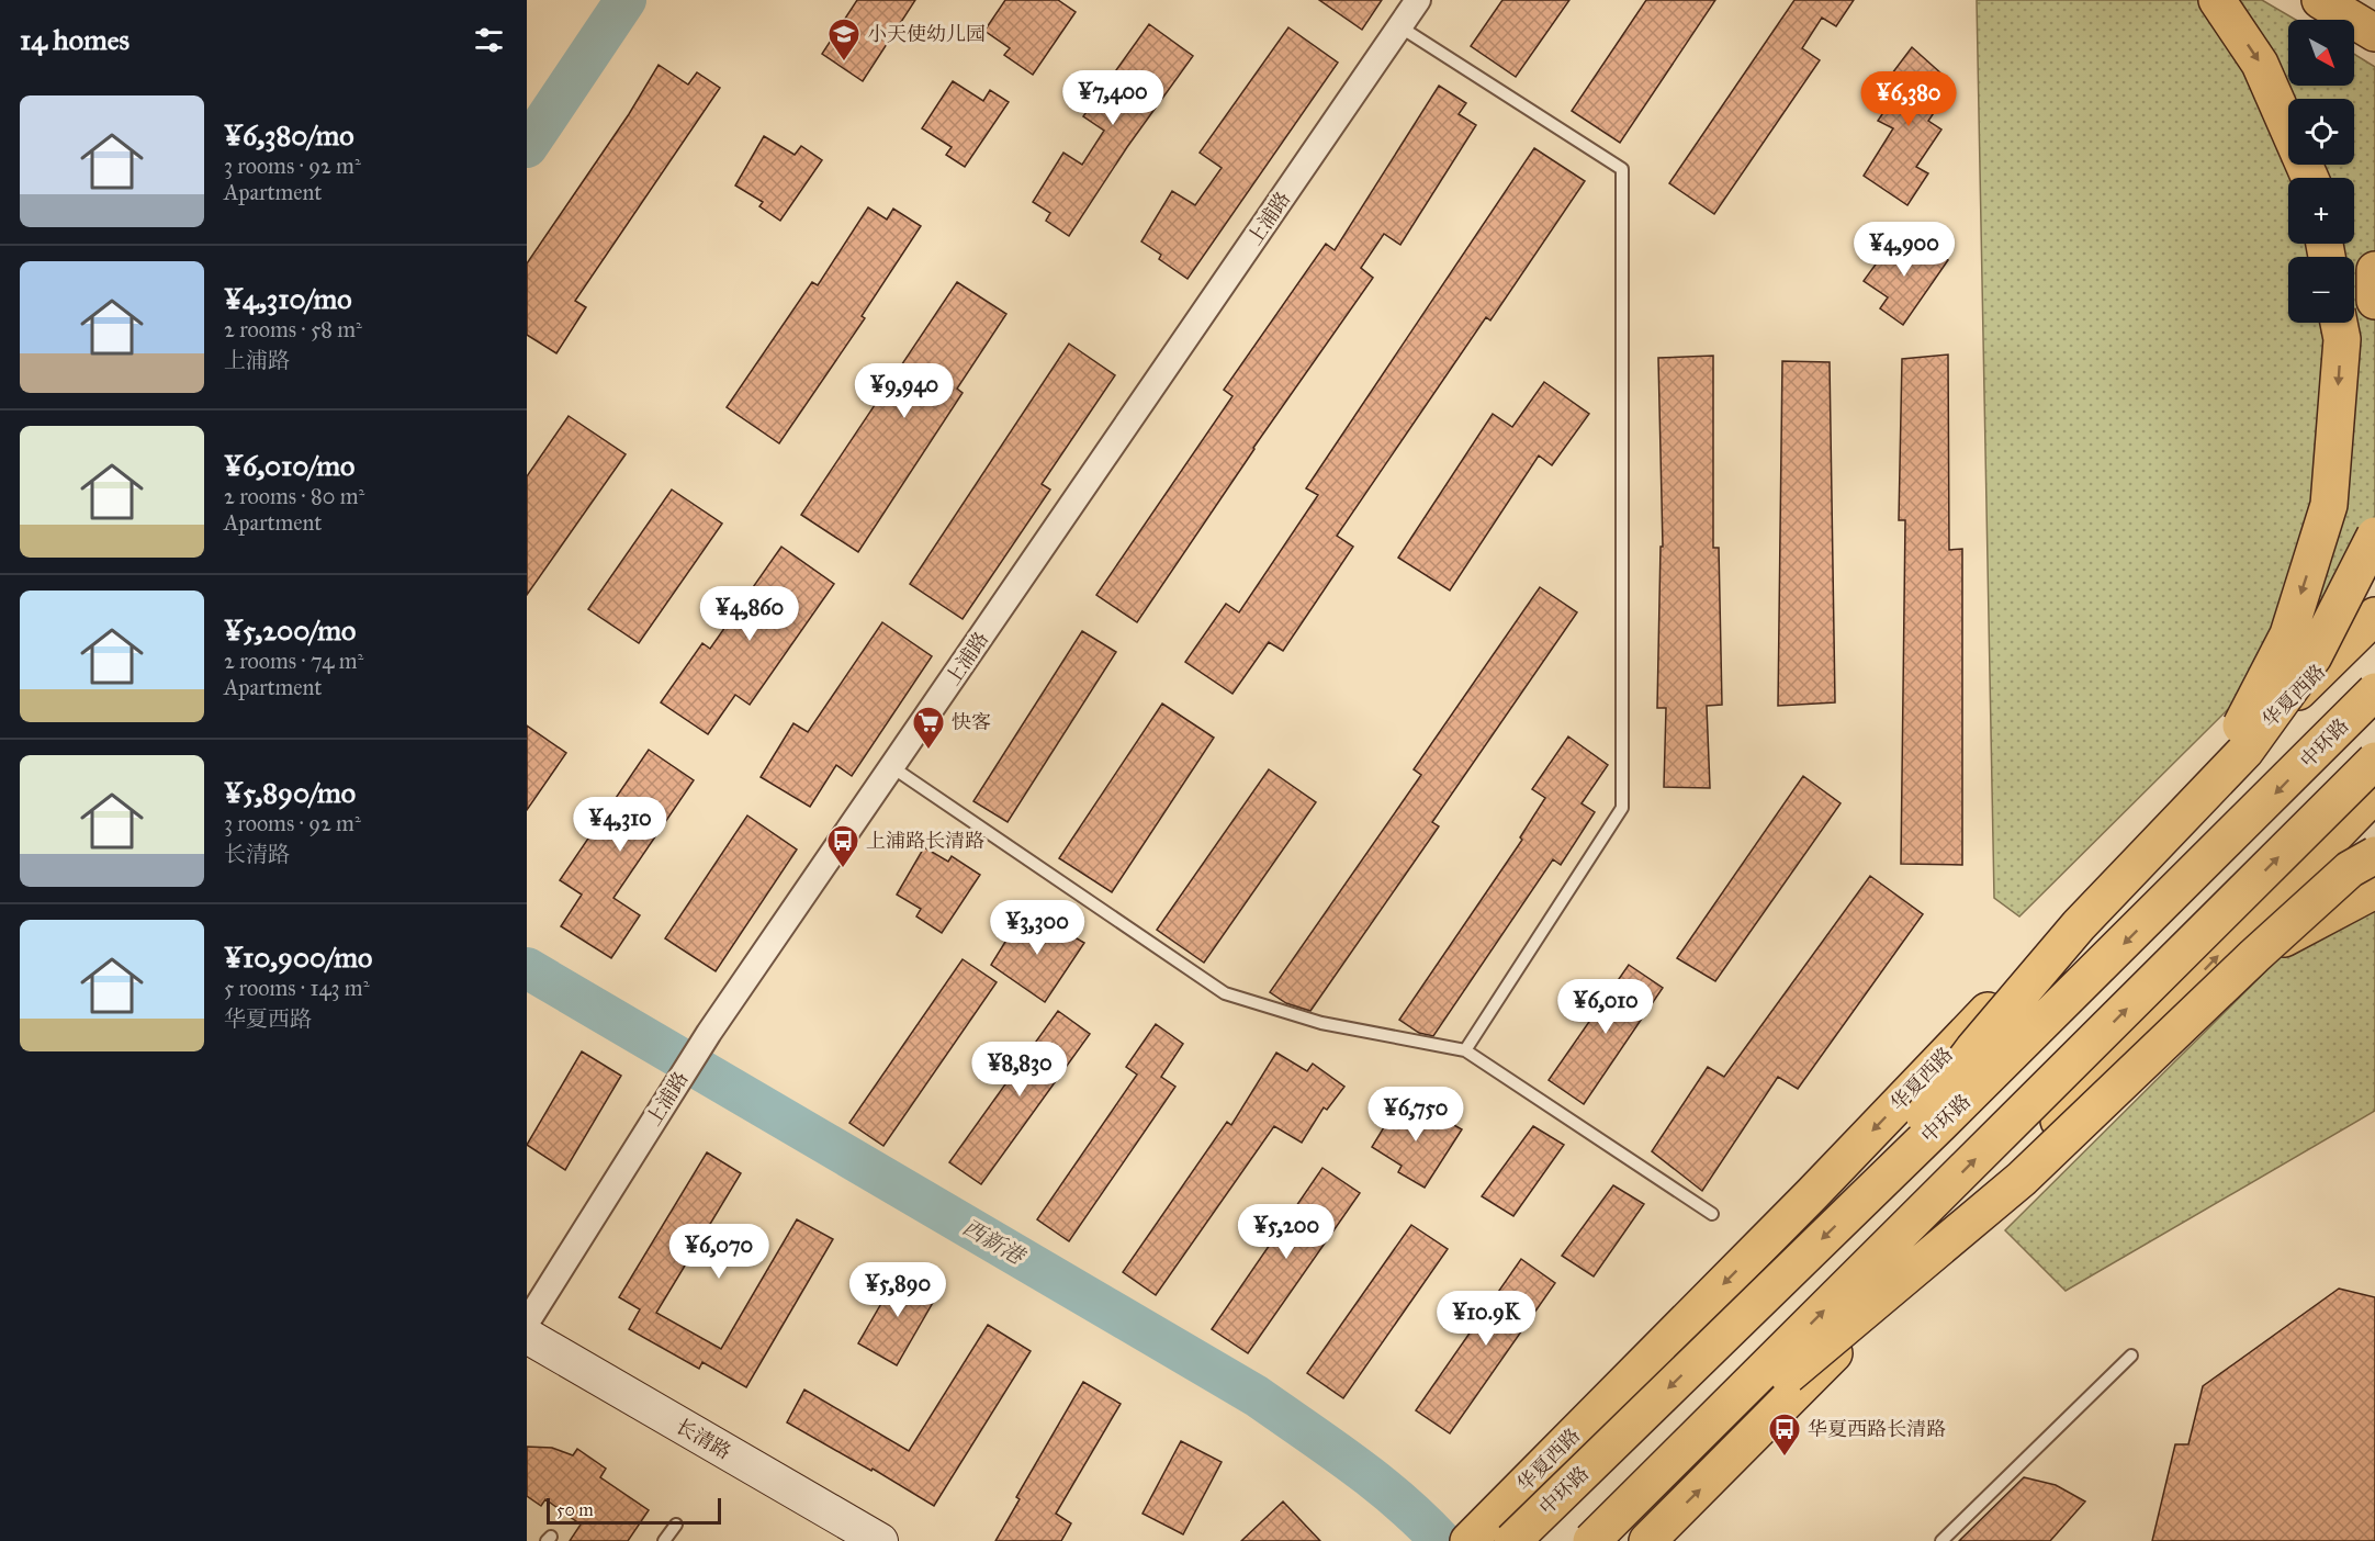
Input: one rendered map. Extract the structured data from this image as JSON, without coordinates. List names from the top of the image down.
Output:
{
  "streets": {
    "main road": ["华夏西路", "中环路", "长清路"],
    "street": ["上浦路"]
  },
  "crossings": [
    ["华夏西路", "中环路"]
  ],
  "water": ["西新港"],
  "places": {
    "school or university": ["小天使幼儿园"],
    "supermarket": ["快客"],
    "bus stop": ["上浦路长清路", "华夏西路长清路"]
  },
  "scale_bar": "50 m",
  "north": "bottom right",
  "page": {
    "heading": "14 homes",
    "map_buttons": ["+", "−"],
    "price": [
      "¥7,400",
      "¥6,380",
      "¥4,900",
      "¥9,940",
      "¥4,860",
      "¥4,310",
      "¥3,300",
      "¥6,010",
      "¥8,830",
      "¥6,750",
      "¥5,200",
      "¥6,070",
      "¥5,890",
      "¥10.9K"
    ],
    "list": [
      {
        "name": "¥6,380/mo",
        "note": "3 rooms · 92 m² · Apartment"
      },
      {
        "name": "¥4,310/mo",
        "note": "2 rooms · 58 m² · 上浦路"
      },
      {
        "name": "¥6,010/mo",
        "note": "2 rooms · 80 m² · Apartment"
      },
      {
        "name": "¥5,200/mo",
        "note": "2 rooms · 74 m² · Apartment"
      },
      {
        "name": "¥5,890/mo",
        "note": "3 rooms · 92 m² · 长清路"
      },
      {
        "name": "¥10,900/mo",
        "note": "5 rooms · 143 m² · 华夏西路"
      }
    ],
    "scale": "50 m"
  }
}
